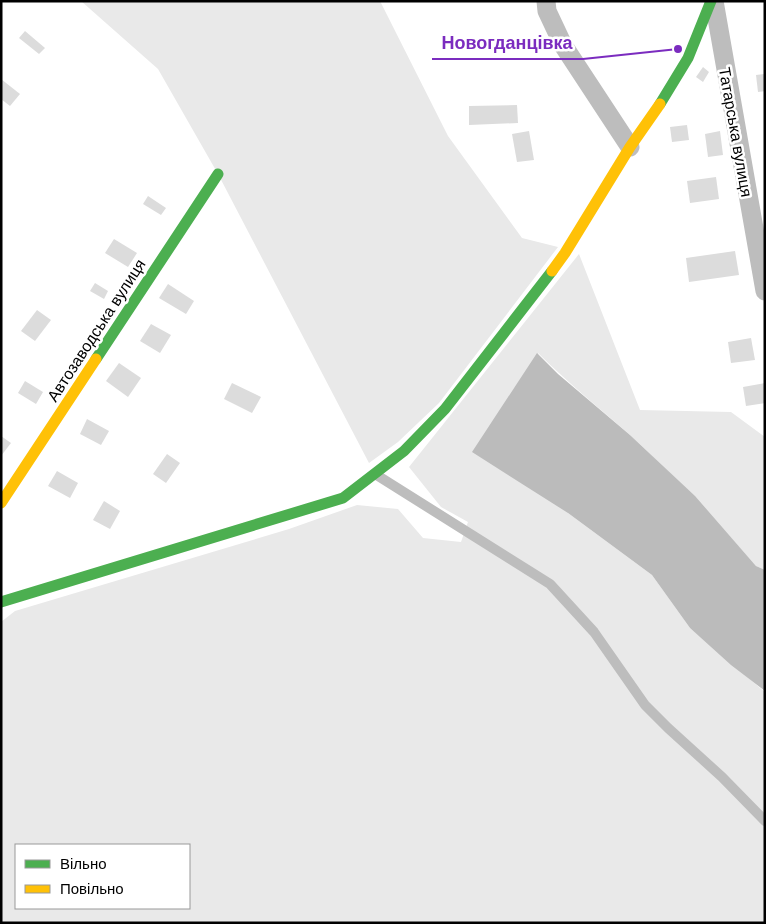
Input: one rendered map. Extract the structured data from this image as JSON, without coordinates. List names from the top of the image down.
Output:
{
  "streets": {
    "street": ["Татарська вулиця", "Автозаводська вулиця"]
  },
  "places": ["Новогданцівка"],
  "legend": ["Вільно", "Повільно"]
}
